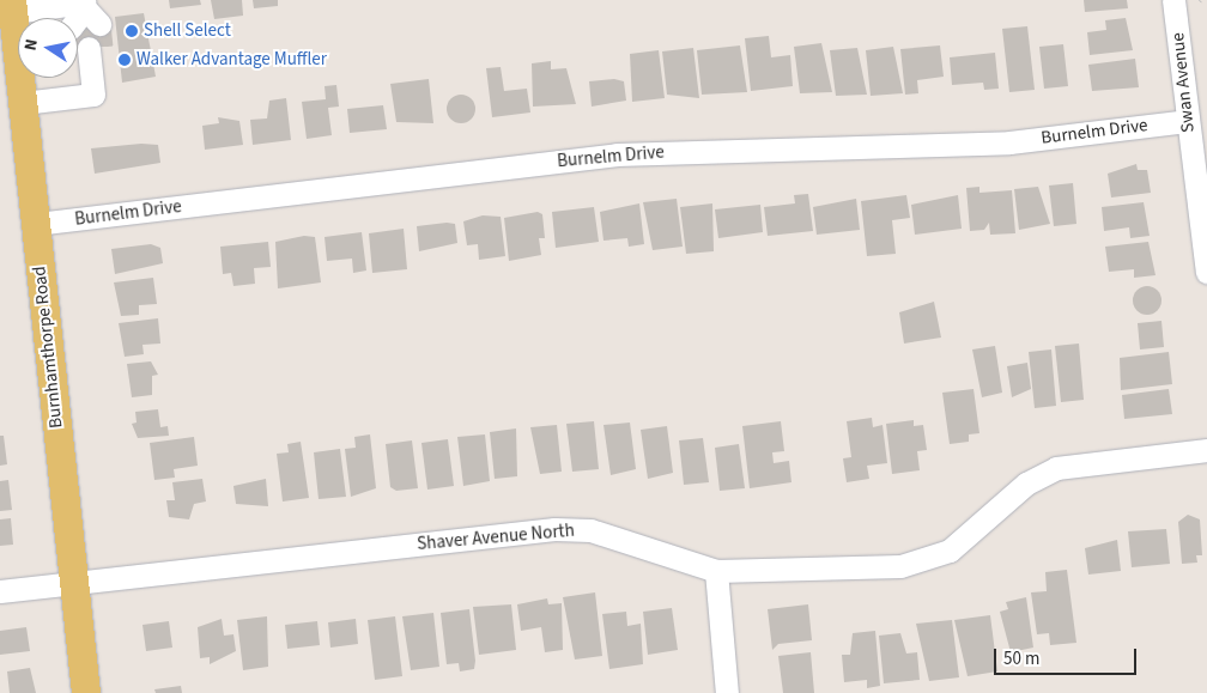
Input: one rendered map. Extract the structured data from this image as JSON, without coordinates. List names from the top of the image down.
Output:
{
  "streets": {
    "main road": ["Burnhamthorpe Road"],
    "street": ["Swan Avenue", "Burnelm Drive", "Shaver Avenue North"]
  },
  "crossings": [
    ["Swan Avenue", "Burnelm Drive"],
    ["Burnelm Drive", "Burnhamthorpe Road"],
    ["Burnhamthorpe Road", "Shaver Avenue North"]
  ],
  "places": ["Shell Select", "Walker Advantage Muffler"],
  "scale_bar": "50 m",
  "north": "left"
}
